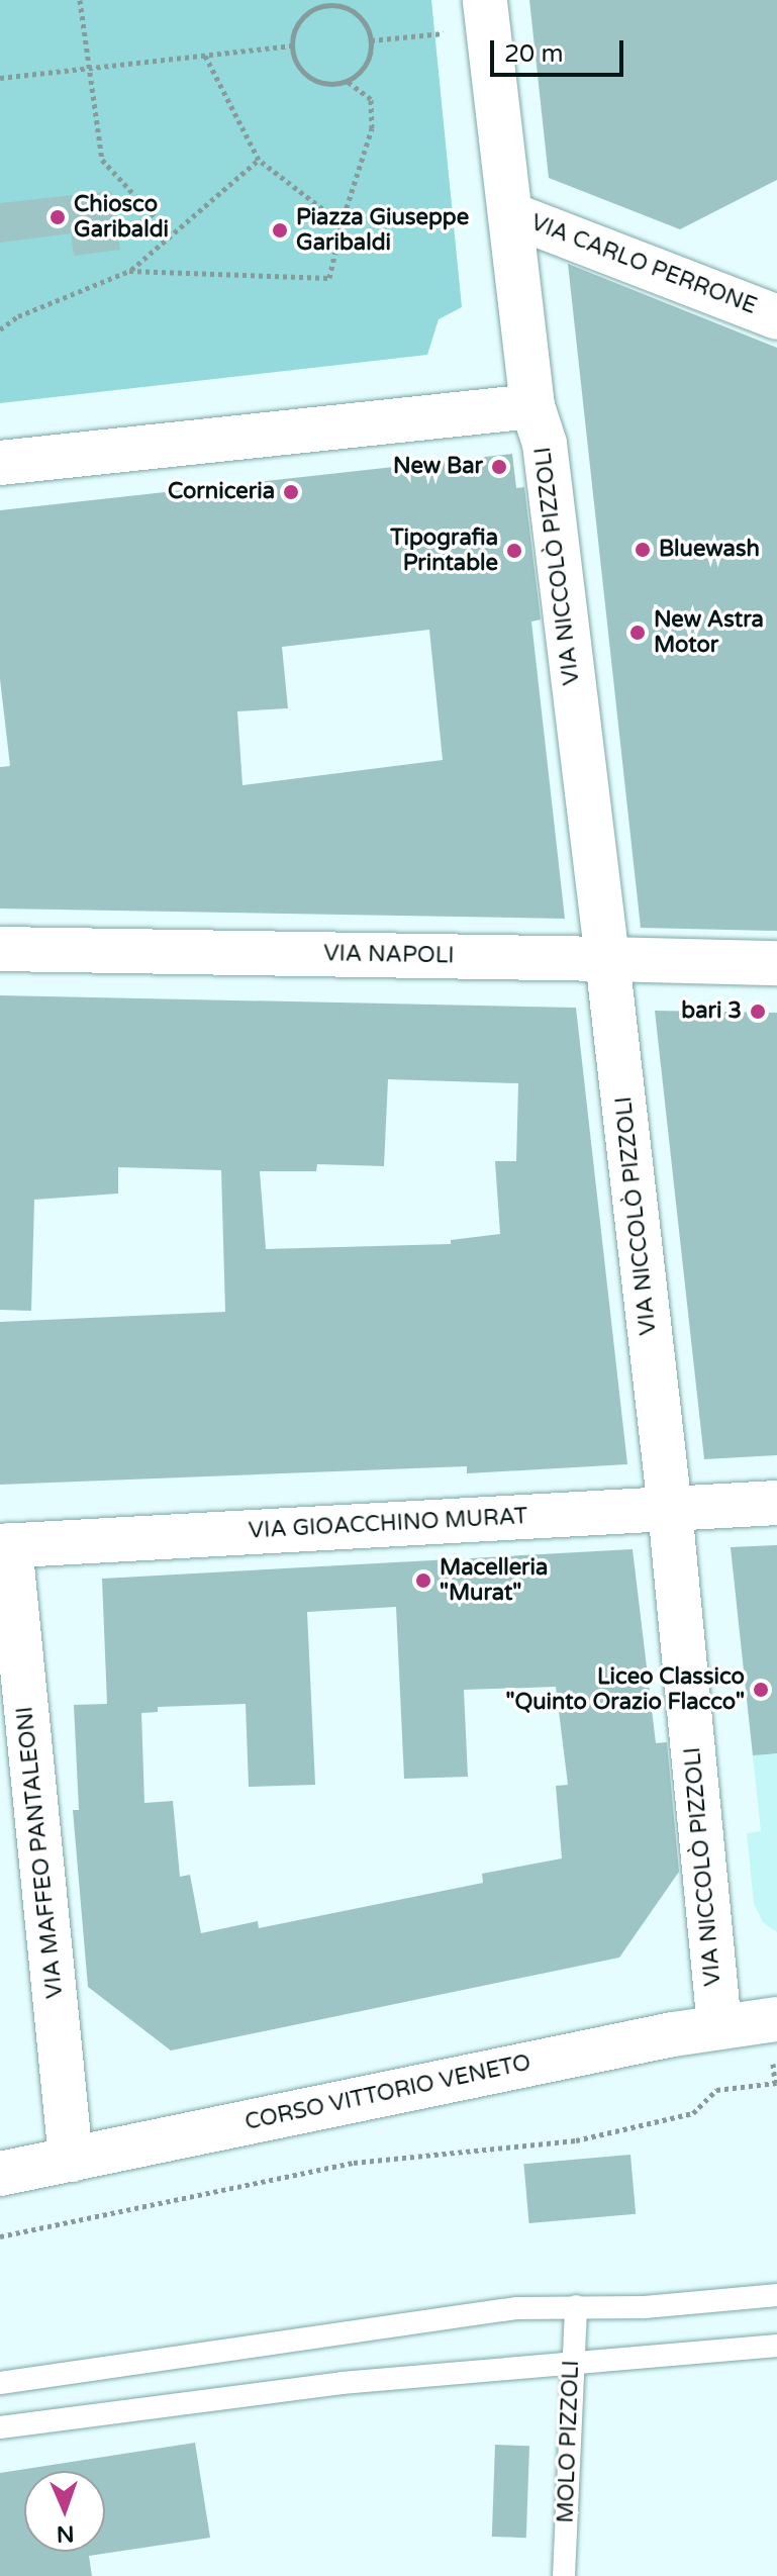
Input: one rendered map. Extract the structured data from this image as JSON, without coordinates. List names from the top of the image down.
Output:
{
  "streets": {
    "street": [
      "VIA CARLO PERRONE",
      "VIA NICCOLÒ PIZZOLI",
      "VIA NAPOLI",
      "VIA GIOACCHINO MURAT",
      "VIA MAFFEO PANTALEONI",
      "CORSO VITTORIO VENETO"
    ],
    "lane": ["MOLO PIZZOLI"]
  },
  "crossings": [
    ["VIA NICCOLÒ PIZZOLI", "VIA NAPOLI"],
    ["VIA NICCOLÒ PIZZOLI", "VIA GIOACCHINO MURAT"],
    ["VIA NICCOLÒ PIZZOLI", "CORSO VITTORIO VENETO"],
    ["VIA GIOACCHINO MURAT", "VIA MAFFEO PANTALEONI"],
    ["VIA MAFFEO PANTALEONI", "CORSO VITTORIO VENETO"]
  ],
  "places": [
    "Chiosco Garibaldi",
    "Piazza Giuseppe Garibaldi",
    "New Bar",
    "Corniceria",
    "Bluewash",
    "Tipografia Printable",
    "New Astra Motor",
    "bari 3",
    "Macelleria \"Murat\"",
    "Liceo Classico \"Quinto Orazio Flacco\""
  ],
  "scale_bar": "20 m",
  "north": "bottom"
}
